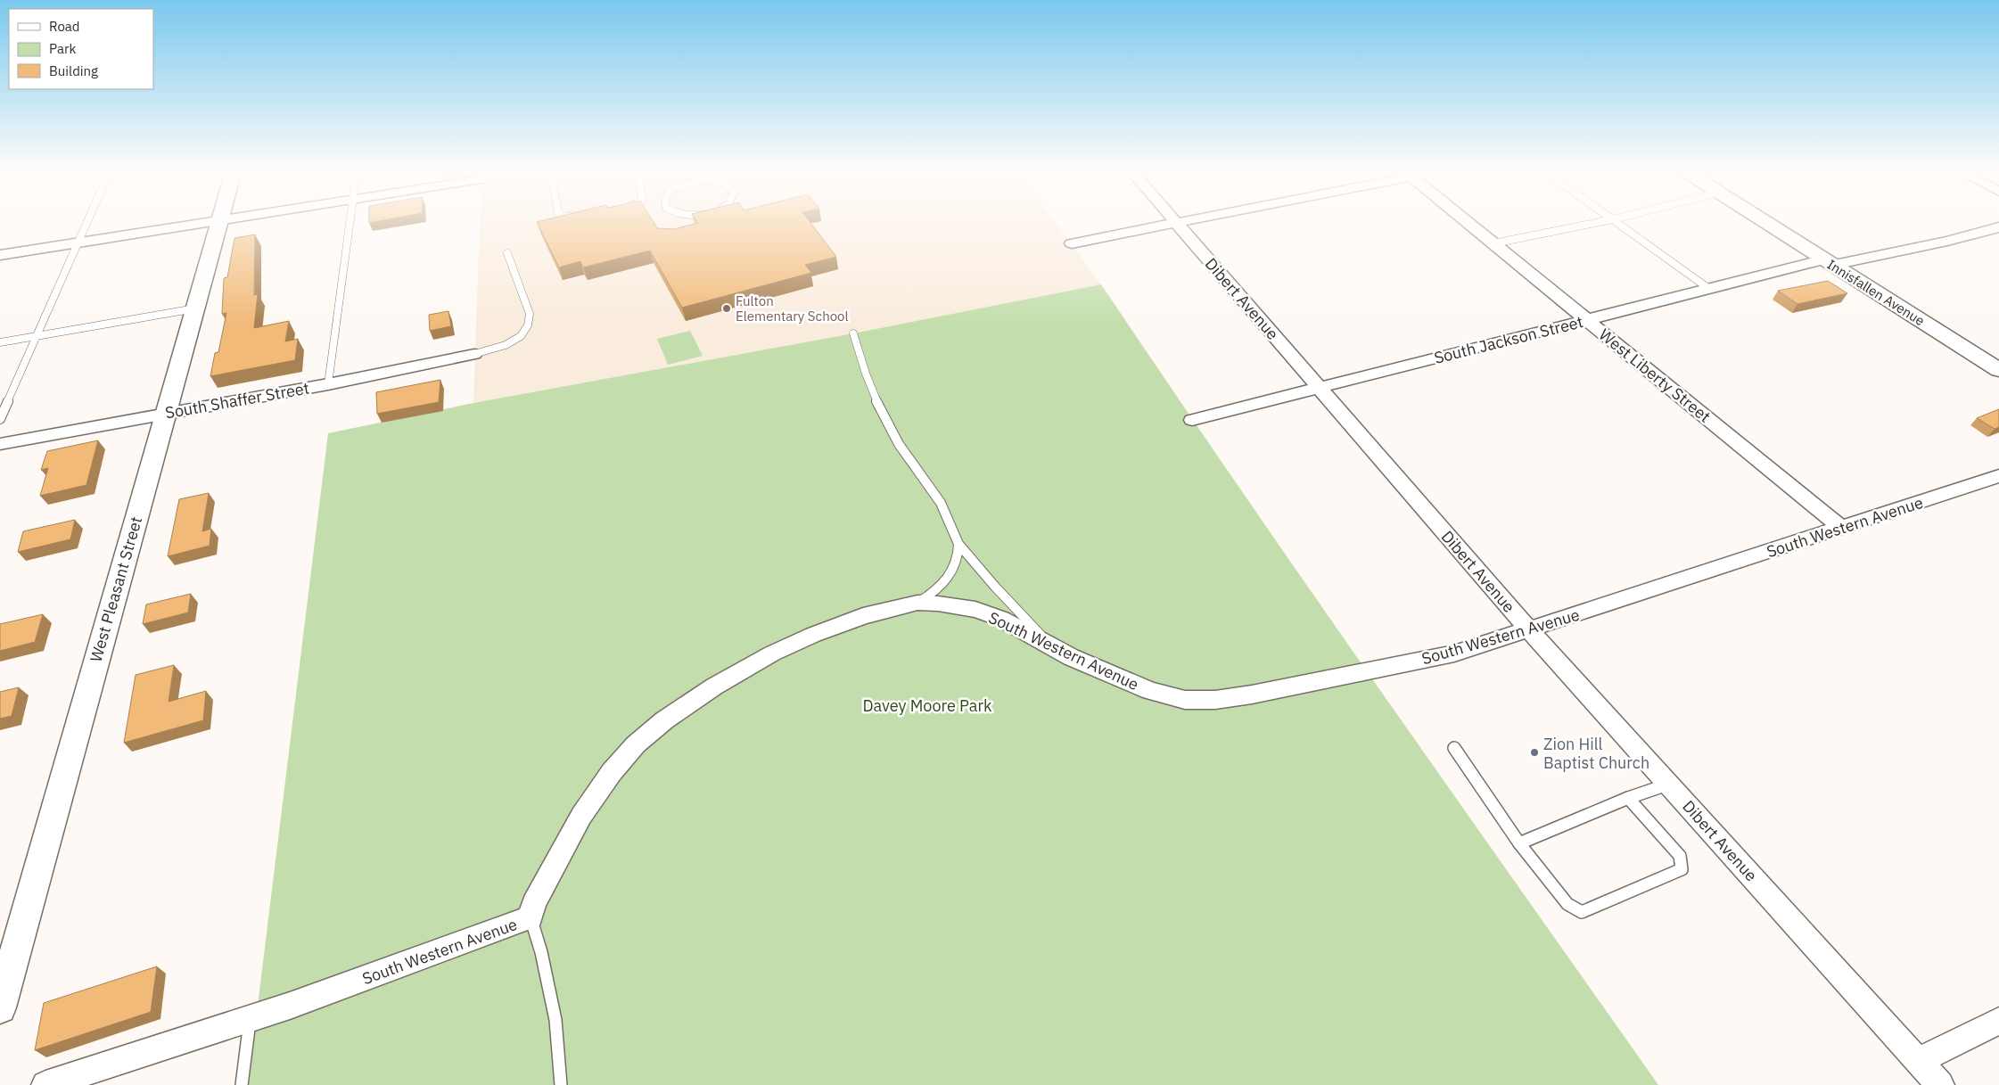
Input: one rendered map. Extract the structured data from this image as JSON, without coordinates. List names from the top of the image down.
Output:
{
  "streets": {
    "street": [
      "Innisfallen Avenue",
      "Dibert Avenue",
      "South Jackson Street",
      "West Liberty Street",
      "South Shaffer Street",
      "South Western Avenue",
      "West Pleasant Street"
    ]
  },
  "crossings": [
    ["Innisfallen Avenue", "South Jackson Street"],
    ["Dibert Avenue", "South Jackson Street"],
    ["Dibert Avenue", "South Western Avenue"],
    ["South Jackson Street", "West Liberty Street"],
    ["West Liberty Street", "South Western Avenue"],
    ["South Shaffer Street", "West Pleasant Street"]
  ],
  "parks": ["Davey Moore Park"],
  "places": ["Fulton Elementary School", "Zion Hill Baptist Church"],
  "legend": ["Road", "Park", "Building"]
}
